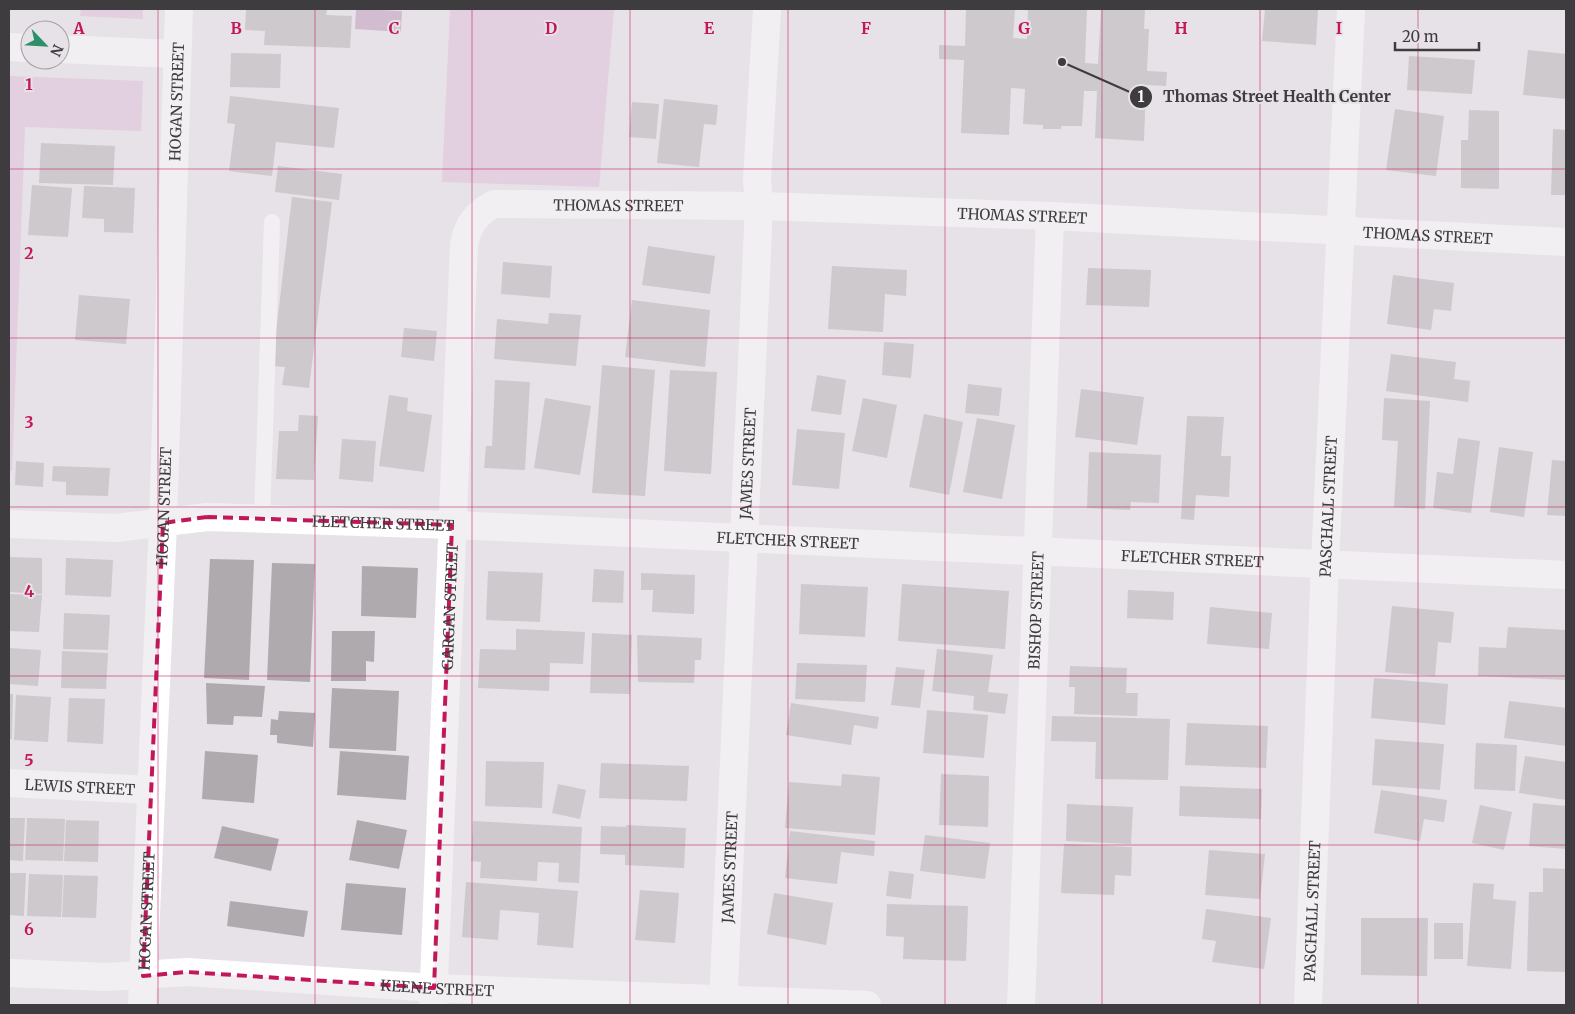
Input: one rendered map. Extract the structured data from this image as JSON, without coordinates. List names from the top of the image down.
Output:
{
  "streets": {
    "street": [
      "HOGAN STREET",
      "THOMAS STREET",
      "JAMES STREET",
      "PASCHALL STREET",
      "FLETCHER STREET",
      "GARGAN STREET",
      "BISHOP STREET",
      "LEWIS STREET",
      "KEENE STREET"
    ]
  },
  "crossings": [
    ["HOGAN STREET", "FLETCHER STREET"],
    ["HOGAN STREET", "LEWIS STREET"],
    ["HOGAN STREET", "KEENE STREET"],
    ["THOMAS STREET", "JAMES STREET"],
    ["THOMAS STREET", "PASCHALL STREET"],
    ["THOMAS STREET", "GARGAN STREET"],
    ["THOMAS STREET", "BISHOP STREET"],
    ["JAMES STREET", "FLETCHER STREET"],
    ["JAMES STREET", "KEENE STREET"],
    ["PASCHALL STREET", "FLETCHER STREET"],
    ["FLETCHER STREET", "GARGAN STREET"],
    ["FLETCHER STREET", "BISHOP STREET"],
    ["GARGAN STREET", "KEENE STREET"]
  ],
  "places": ["Thomas Street Health Center"],
  "scale_bar": "20 m",
  "north": "bottom right",
  "grid": {
    "columns": [
      "A",
      "B",
      "C",
      "D",
      "E",
      "F",
      "G",
      "H",
      "I"
    ],
    "rows": [
      "1",
      "2",
      "3",
      "4",
      "5",
      "6"
    ]
  }
}
